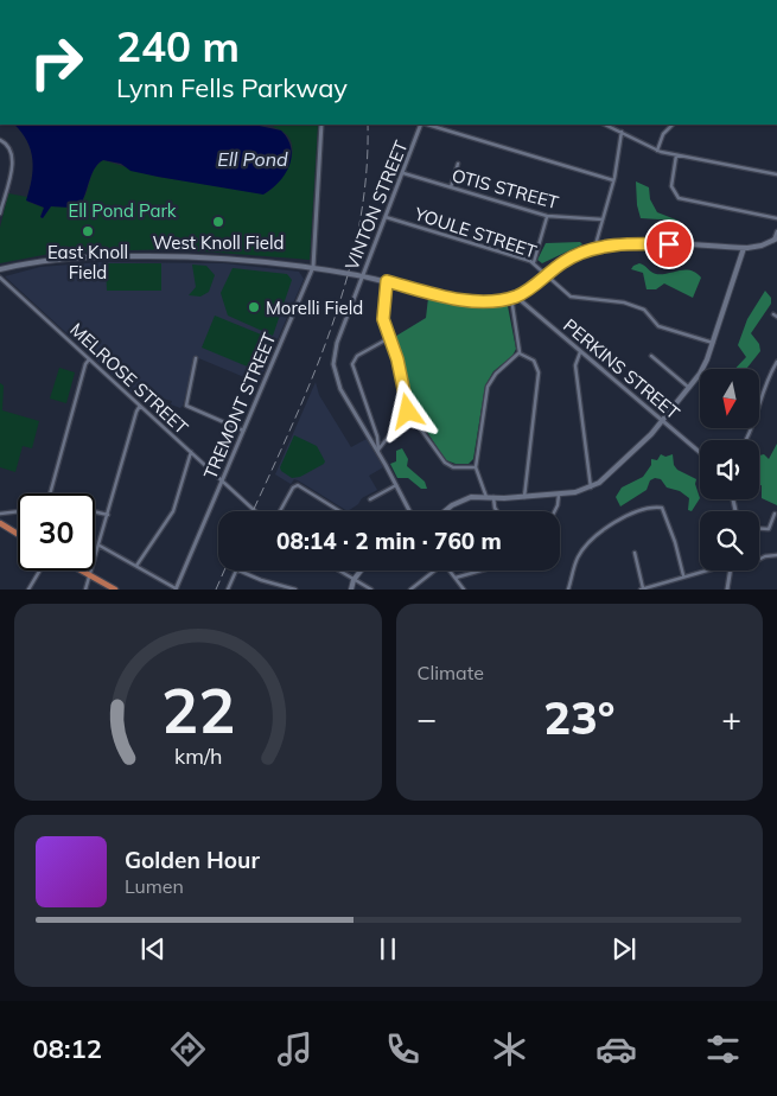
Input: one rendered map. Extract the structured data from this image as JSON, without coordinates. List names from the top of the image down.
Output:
{
  "streets": {
    "street": [
      "OTIS STREET",
      "VINTON STREET",
      "YOULE STREET",
      "PERKINS STREET",
      "MELROSE STREET",
      "TREMONT STREET"
    ]
  },
  "crossings": [
    ["OTIS STREET", "VINTON STREET"],
    ["VINTON STREET", "YOULE STREET"],
    ["MELROSE STREET", "TREMONT STREET"]
  ],
  "water": ["Ell Pond"],
  "parks": ["Ell Pond Park"],
  "places": ["West Knoll Field", "East Knoll Field", "Morelli Field"],
  "north": "bottom",
  "page": {
    "turn": ["240 m", "Lynn Fells Parkway"],
    "limit": "30",
    "trip": "08:14 · 2 min · 760 m",
    "tile": "Climate",
    "heat": ["−", "23°", "+"],
    "song": ["Golden Hour", "Lumen"],
    "tabs": "08:12",
    "gauge": ["22", "km/h"]
  }
}
